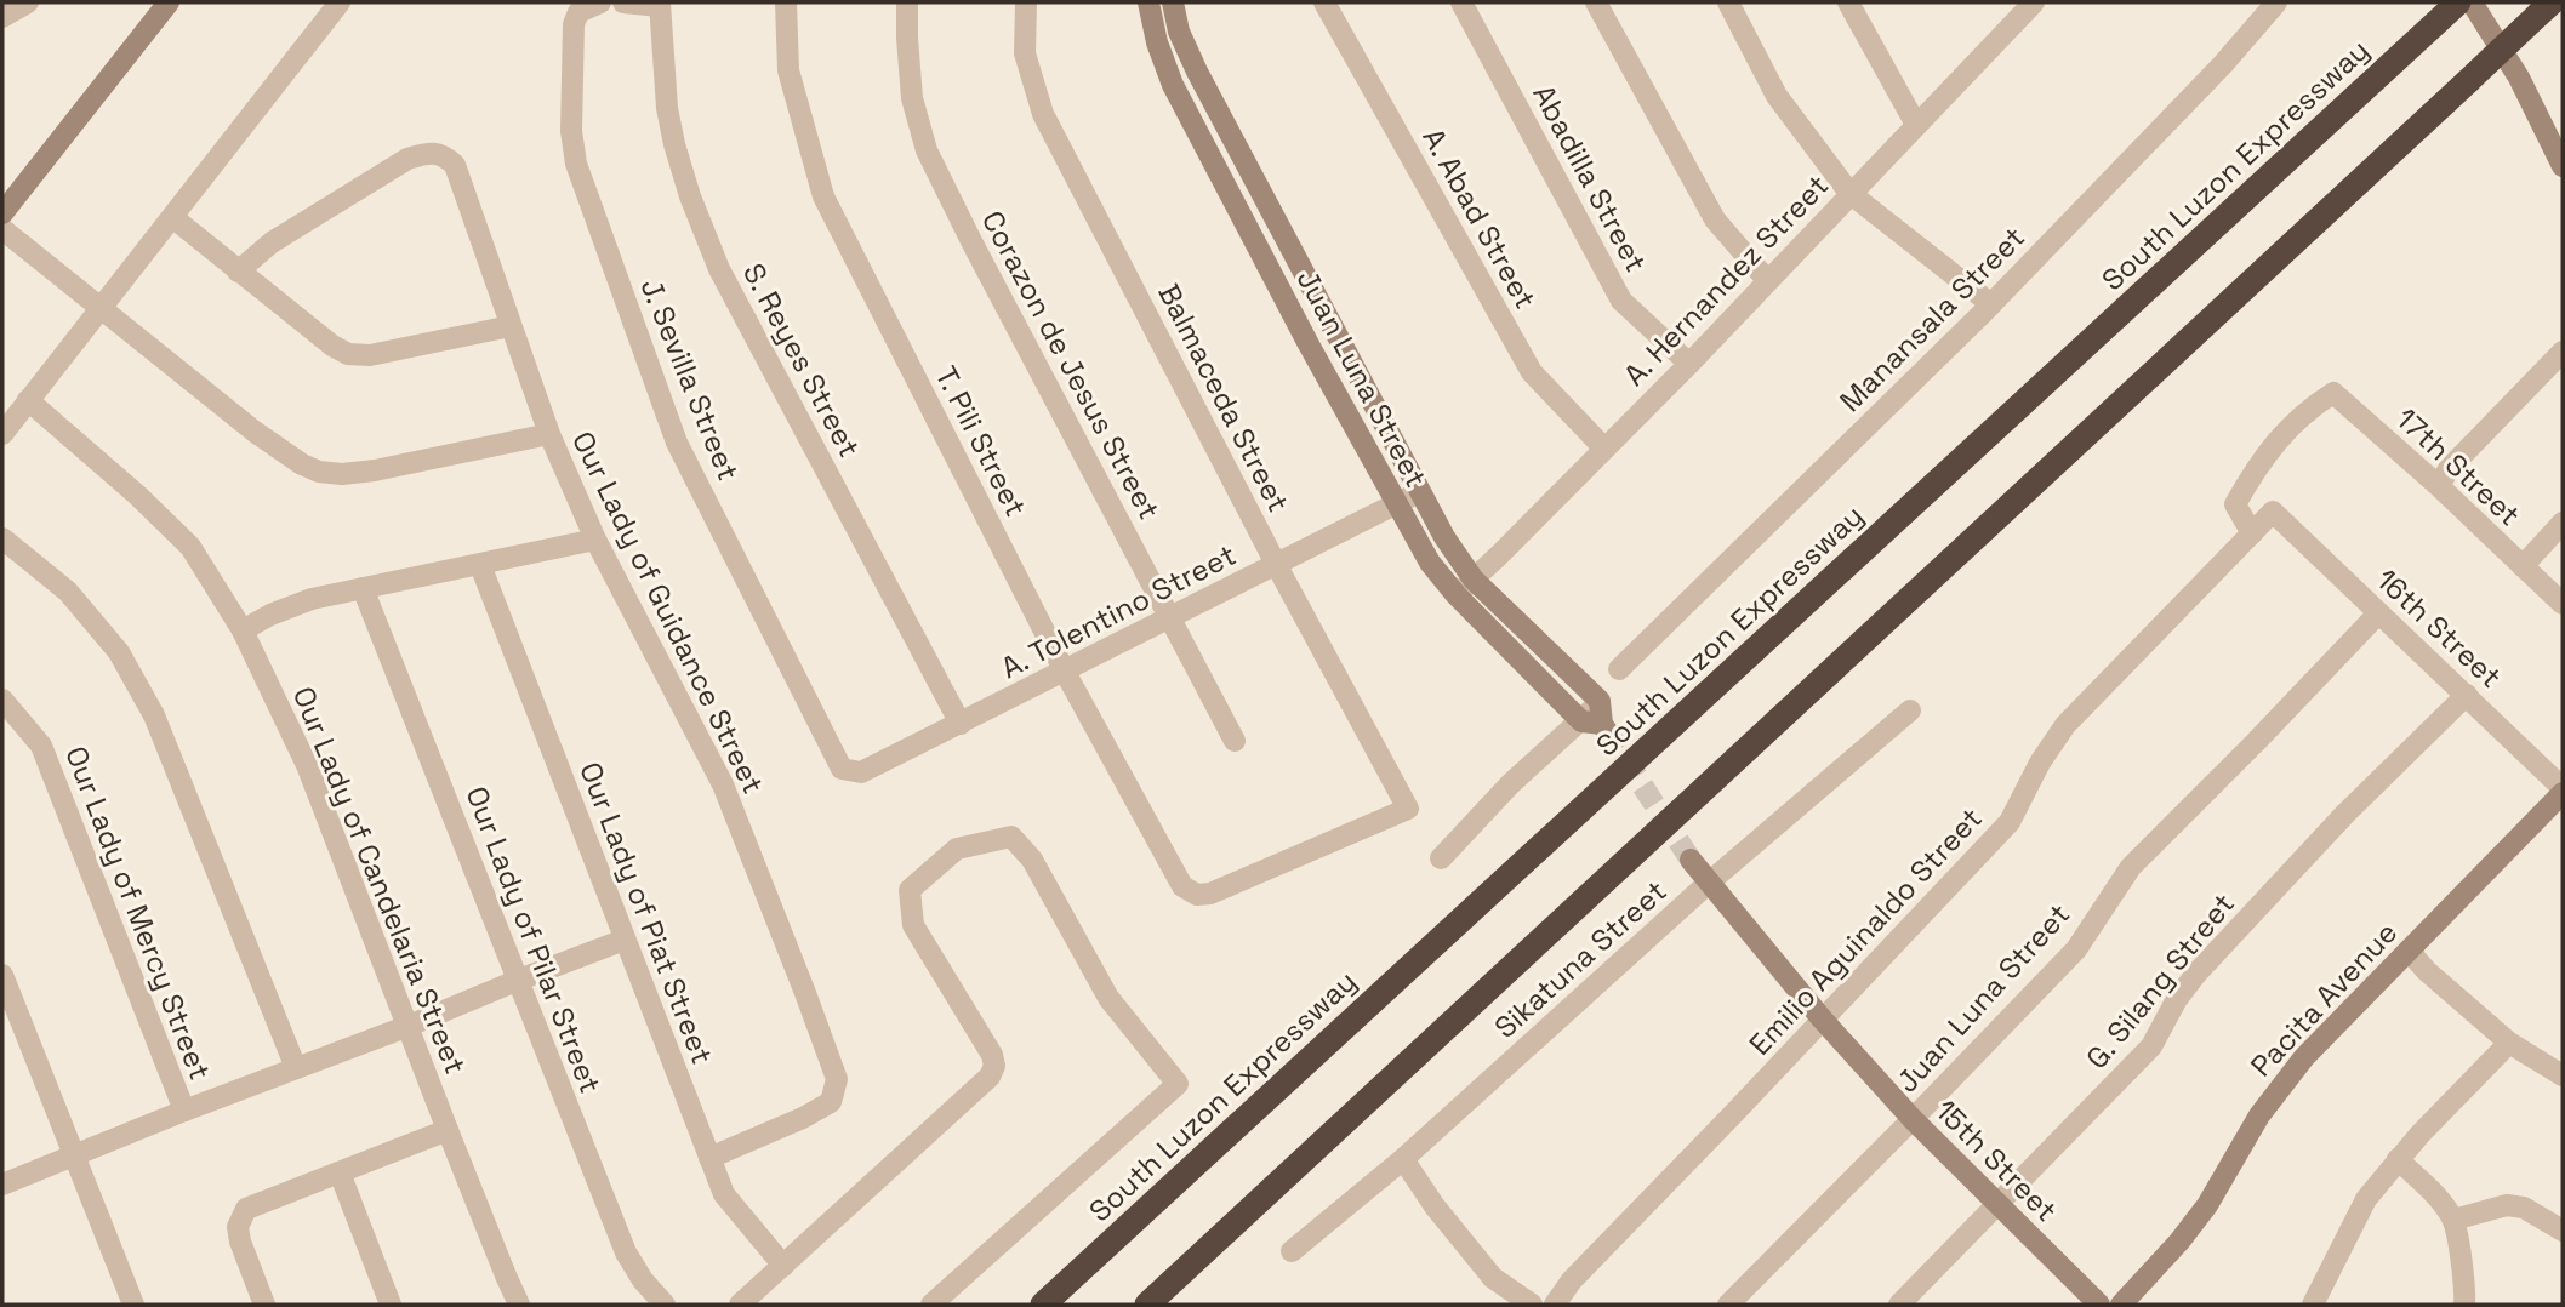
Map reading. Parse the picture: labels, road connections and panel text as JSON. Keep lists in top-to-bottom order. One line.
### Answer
{"streets":{"highway":["South Luzon Expressway"],"street":["Abadilla Street","A. Abad Street","A. Hernandez Street","Manansala Street","S. Reyes Street","Corazon de Jesus Street","Juan Luna Street","J. Sevilla Street","Balmaceda Street","T. Pili Street","17th Street","A. Tolentino Street","Our Lady of Guidance Street","16th Street","Our Lady of Candelaria Street","Our Lady of Mercy Street","Our Lady of Piat Street","Emilio Aguinaldo Street","Our Lady of Pilar Street","Sikatuna Street","G. Silang Street","Pacita Avenue","15th Street"]},"crossings":[["Abadilla Street","A. Hernandez Street"],["A. Abad Street","A. Hernandez Street"],["A. Hernandez Street","Juan Luna Street"],["S. Reyes Street","A. Tolentino Street"],["Corazon de Jesus Street","A. Tolentino Street"],["Juan Luna Street","A. Tolentino Street"],["Juan Luna Street","16th Street"],["Juan Luna Street","15th Street"],["J. Sevilla Street","A. Tolentino Street"],["Balmaceda Street","T. Pili Street"],["Balmaceda Street","A. Tolentino Street"],["T. Pili Street","A. Tolentino Street"],["17th Street","Emilio Aguinaldo Street"],["Our Lady of Guidance Street","Our Lady of Piat Street"],["16th Street","Emilio Aguinaldo Street"],["16th Street","G. Silang Street"],["16th Street","Pacita Avenue"],["Emilio Aguinaldo Street","15th Street"],["Sikatuna Street","15th Street"],["G. Silang Street","15th Street"]]}
